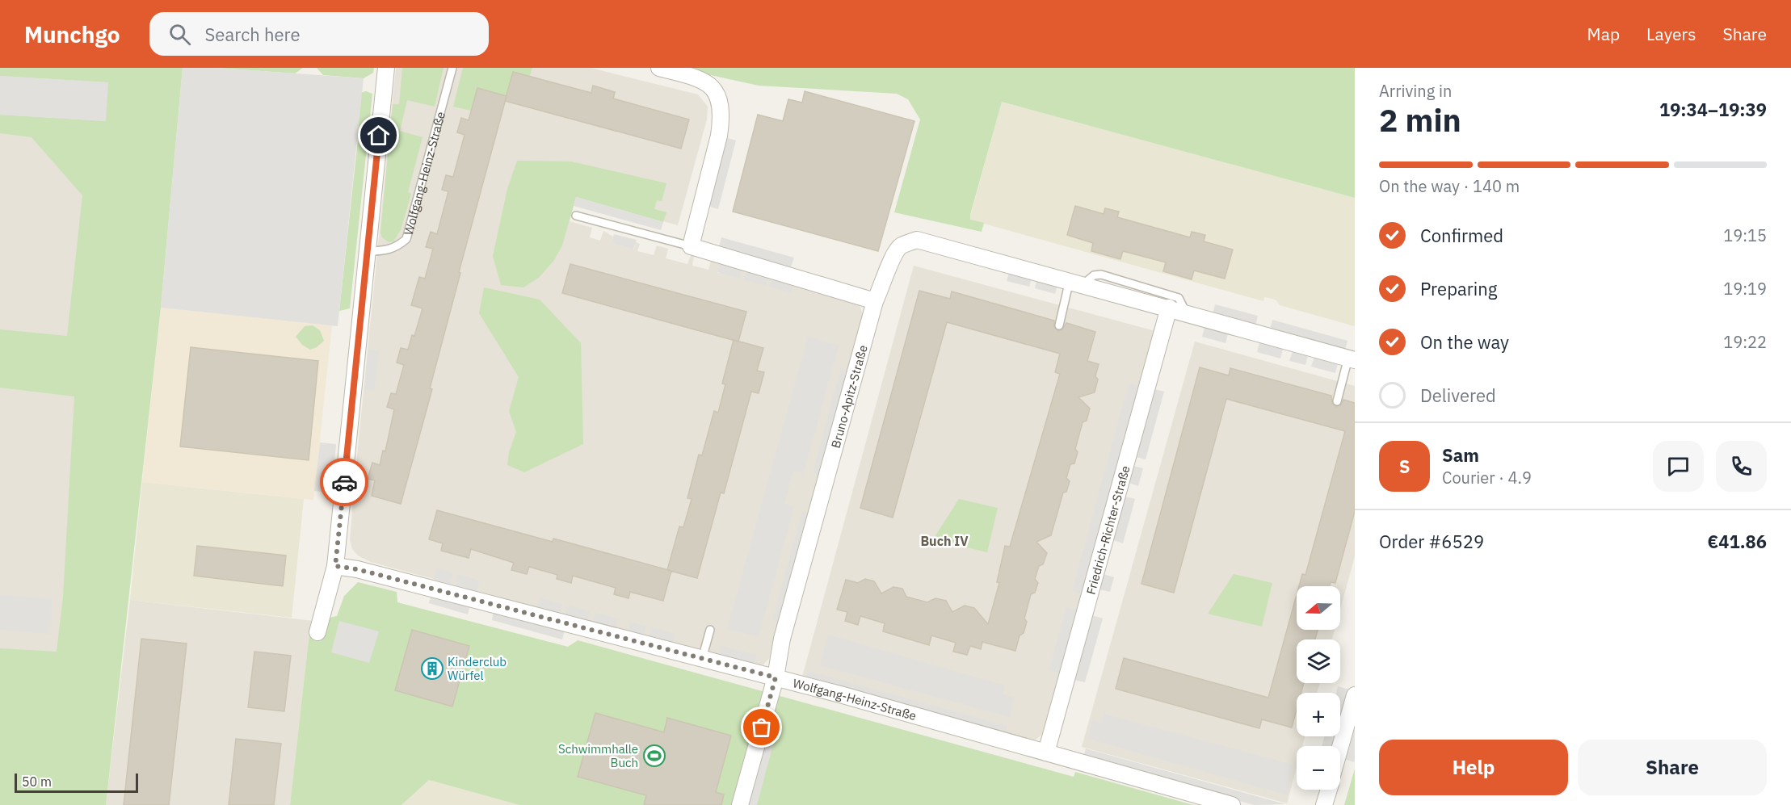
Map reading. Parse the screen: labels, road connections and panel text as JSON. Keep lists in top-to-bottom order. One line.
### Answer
{"streets":{"street":["Wolfgang-Heinz-Straße","Bruno-Apitz-Straße","Friedrich-Richter-Straße"]},"crossings":[["Wolfgang-Heinz-Straße","Bruno-Apitz-Straße"],["Wolfgang-Heinz-Straße","Friedrich-Richter-Straße"]],"districts":["Buch IV"],"places":{"building":["Kinderclub Würfel"],"sports":["Schwimmhalle Buch"]},"scale_bar":"50 m","north":"left","page":{"header":"Munchgo","search":"Search here","nav":["Map","Layers","Share"],"heading":["2 min","Arriving in","19:34–19:39"],"panel":["Sam","Courier · 4.9","Order #6529","€41.86"],"bar":"On the way · 140 m","list":[["Confirmed","19:15"],["Preparing","19:19"],["On the way","19:22"],"Delivered"],"round":"S","map_buttons":["+","−"],"buttons":["Help","Share"],"scale":"50 m"}}
